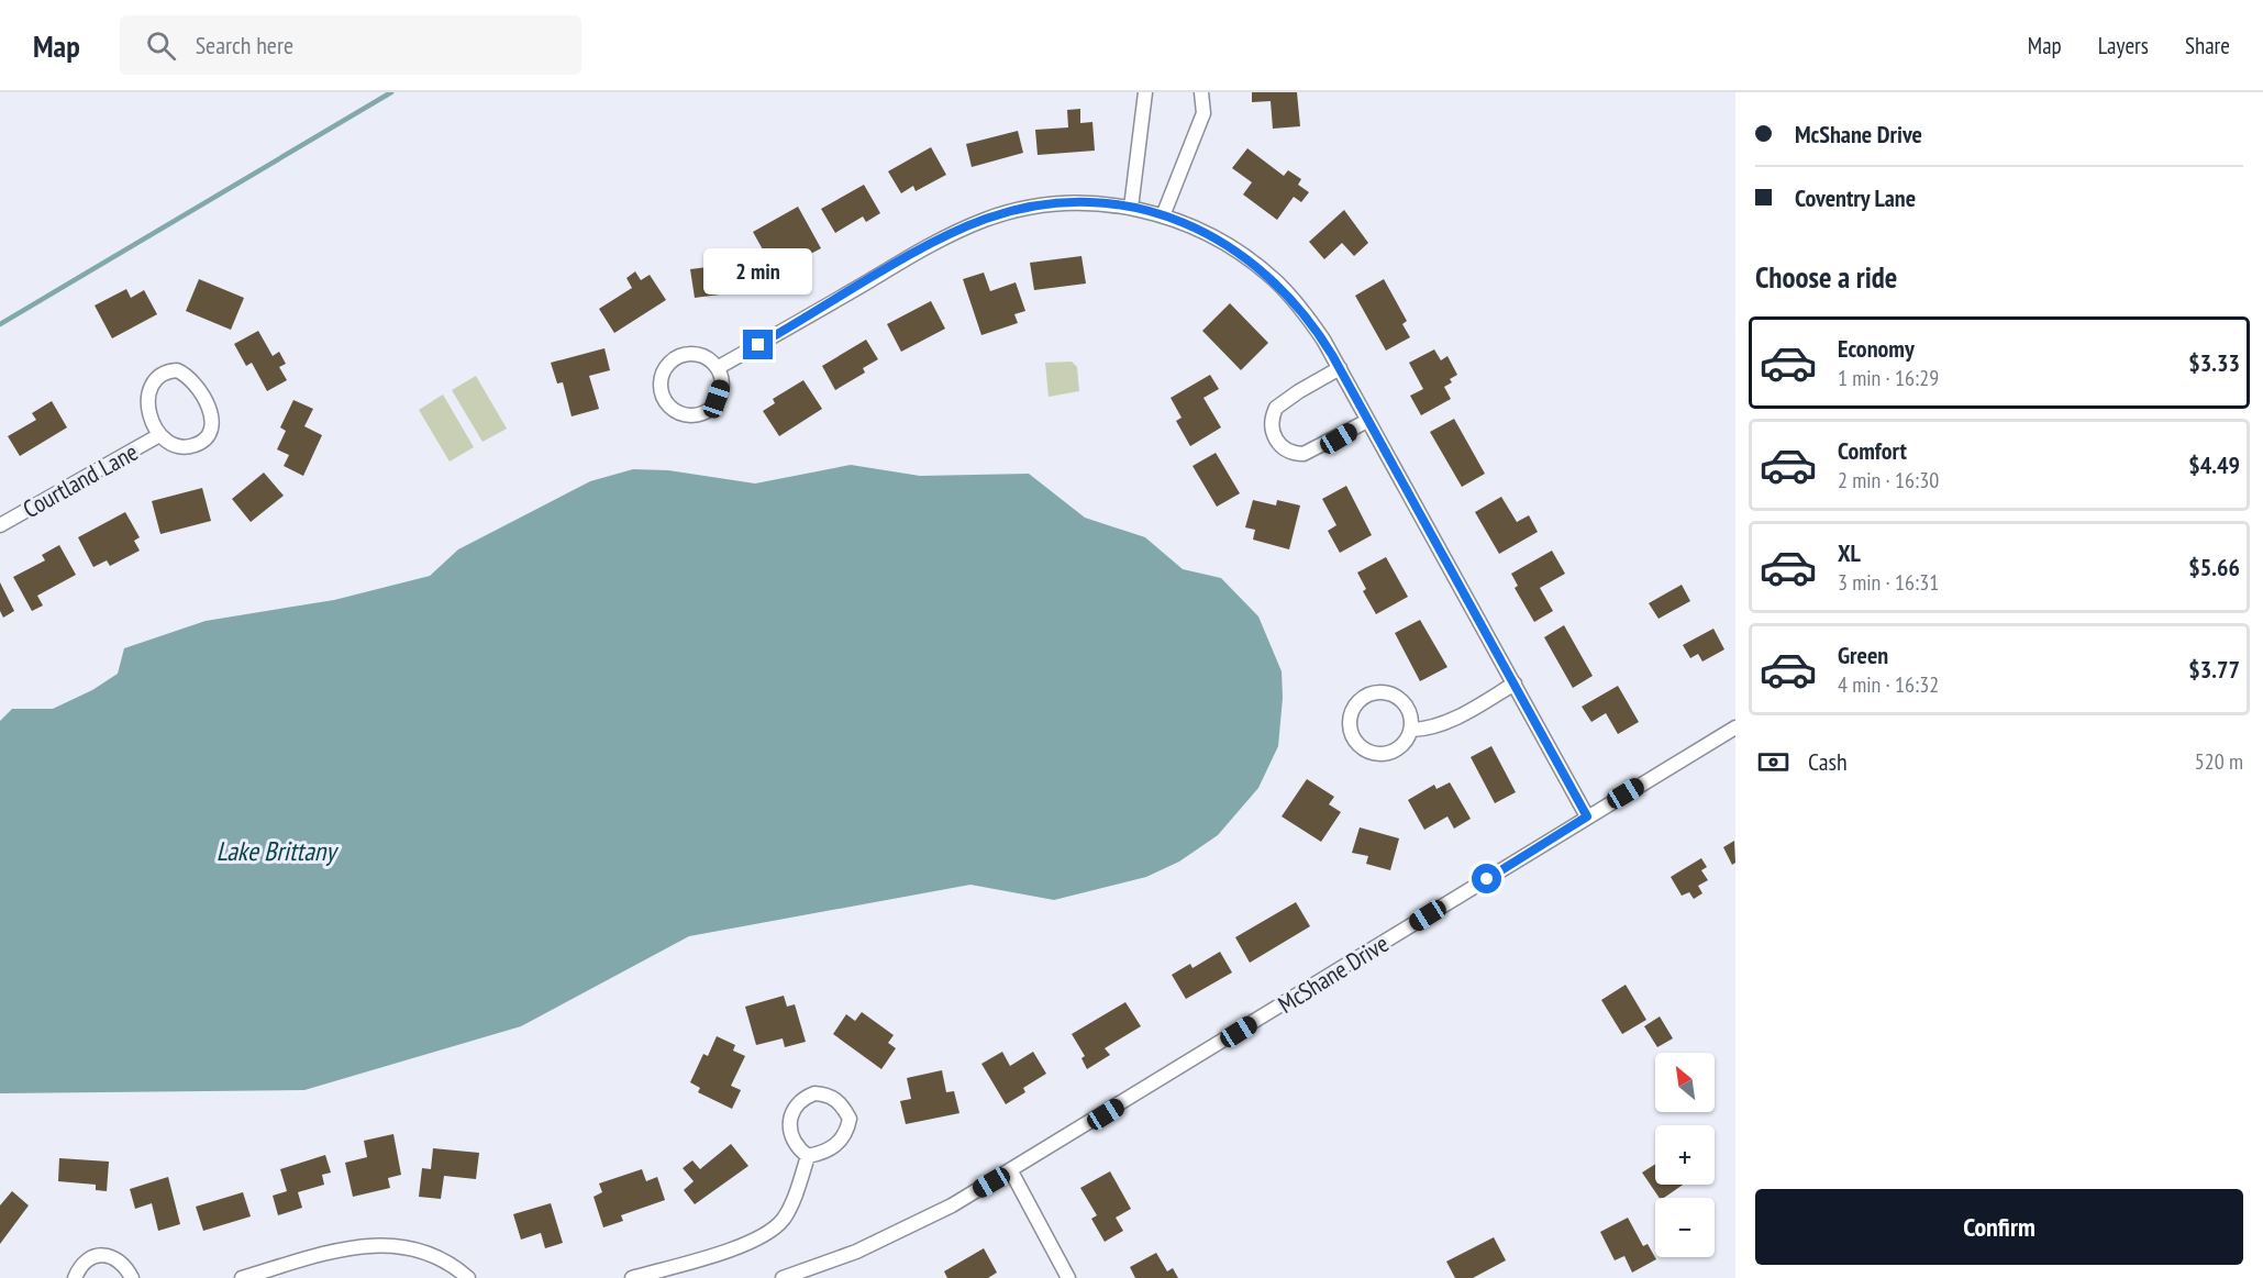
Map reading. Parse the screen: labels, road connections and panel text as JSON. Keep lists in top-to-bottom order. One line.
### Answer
{"streets":{"street":["Courtland Lane","McShane Drive"]},"water":["Lake Brittany"],"north":"top left","page":{"header":"Map","search":"Search here","nav":["Map","Layers","Share"],"banner":["McShane Drive","Coventry Lane"],"heading":"Choose a ride","bubble":"2 min","list":[{"name":"Economy","note":"1 min · 16:29","value":"$3.33"},{"name":"Comfort","note":"2 min · 16:30","value":"$4.49"},{"name":"XL","note":"3 min · 16:31","value":"$5.66"},{"name":"Green","note":"4 min · 16:32","value":"$3.77"}],"pay":["Cash","520 m"],"map_buttons":["+","−"],"buttons":"Confirm"}}
